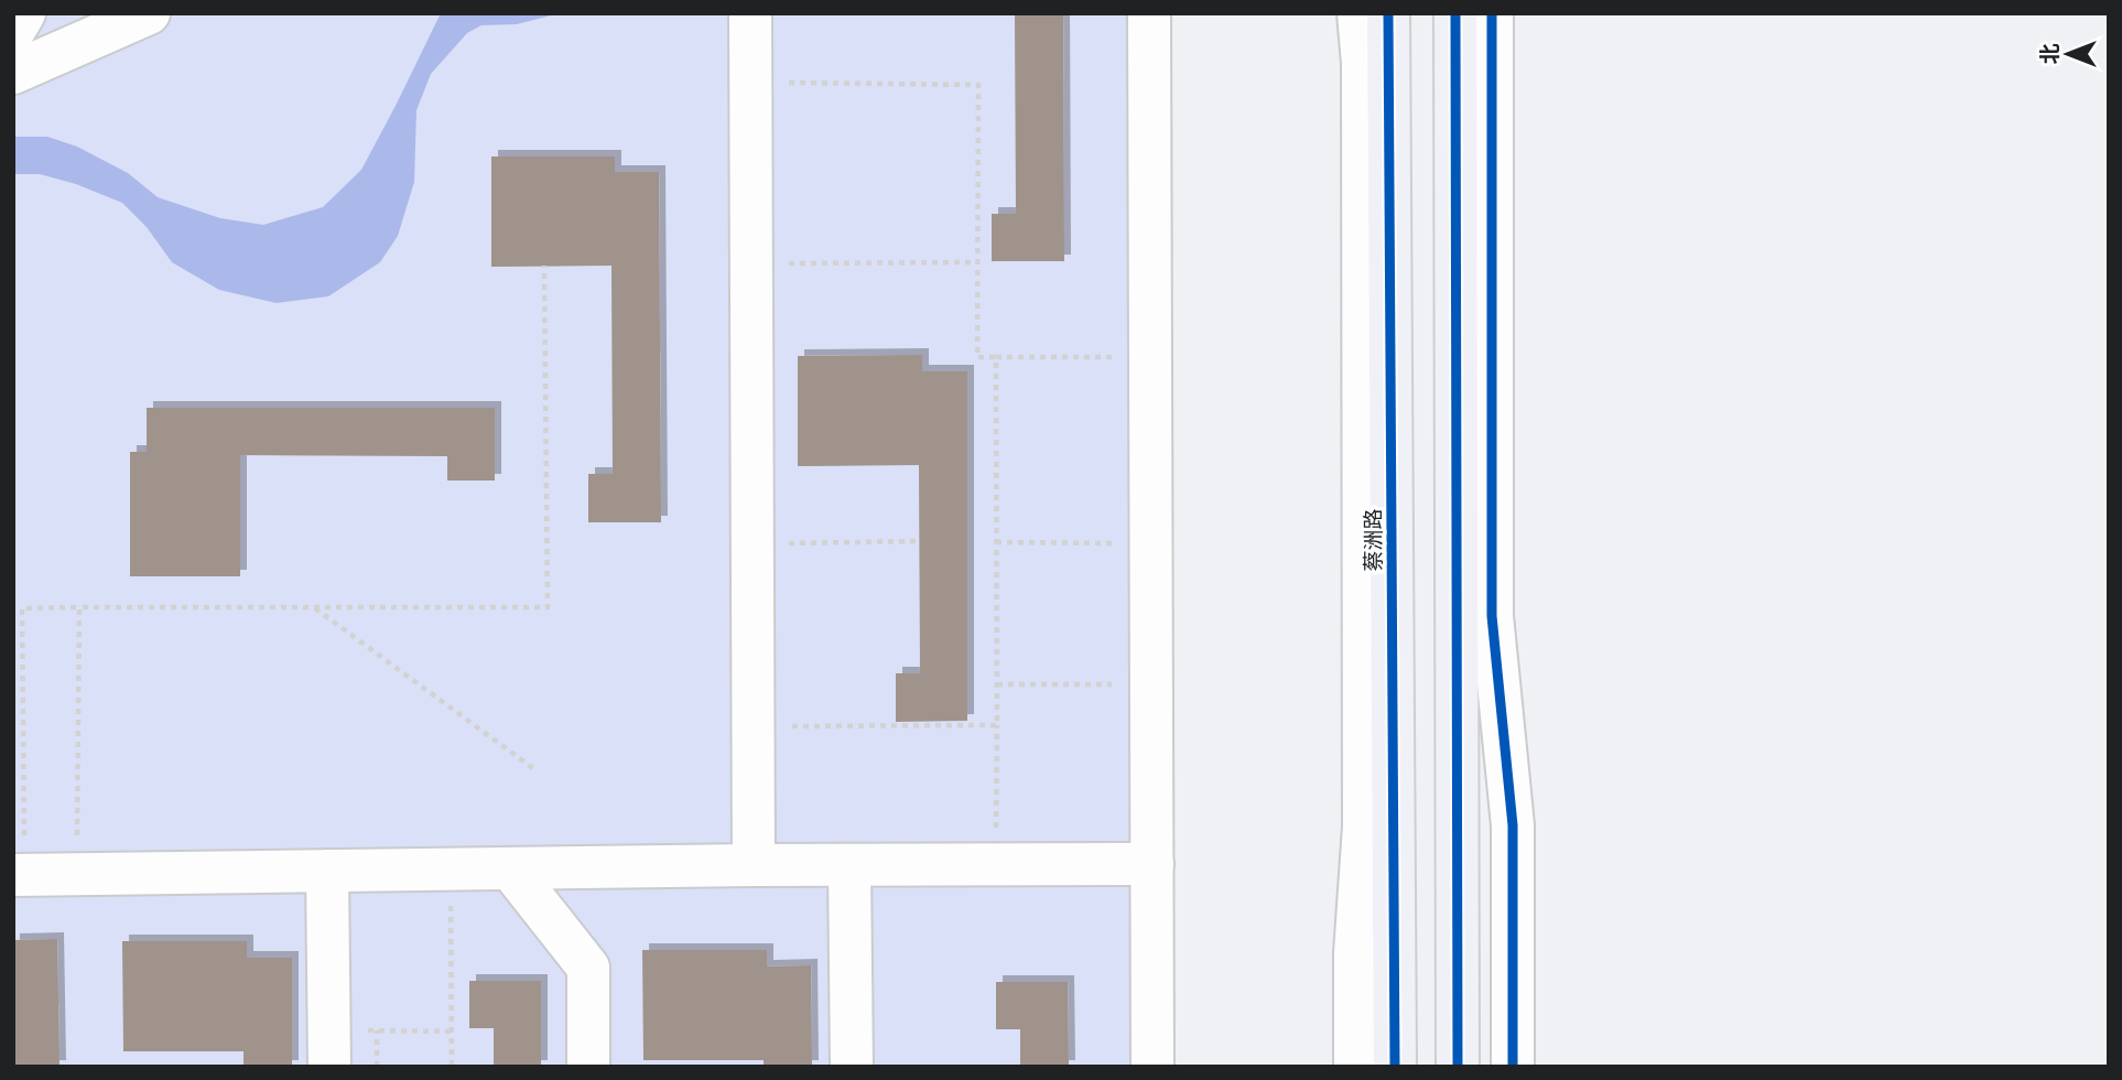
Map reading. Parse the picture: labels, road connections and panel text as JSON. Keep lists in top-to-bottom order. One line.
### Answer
{"streets":{"main road":["蔡洲路"]},"north":"left"}
